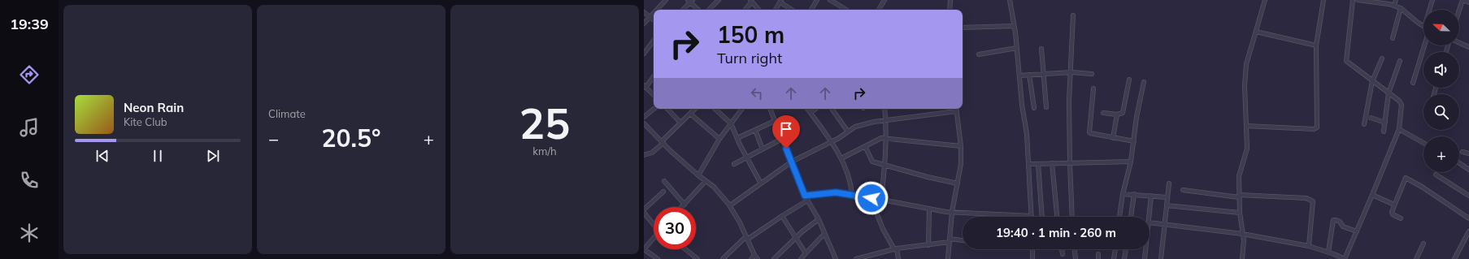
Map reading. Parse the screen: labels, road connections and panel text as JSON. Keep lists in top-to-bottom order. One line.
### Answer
{"north":"left","page":{"tabs":"19:39","tile":["Climate",["25","km/h"]],"map_buttons":"+","turn":["150 m","Turn right"],"song":["Neon Rain","Kite Club"],"heat":["−","20.5°","+"],"limit":"30","trip":"19:40 · 1 min · 260 m"}}
